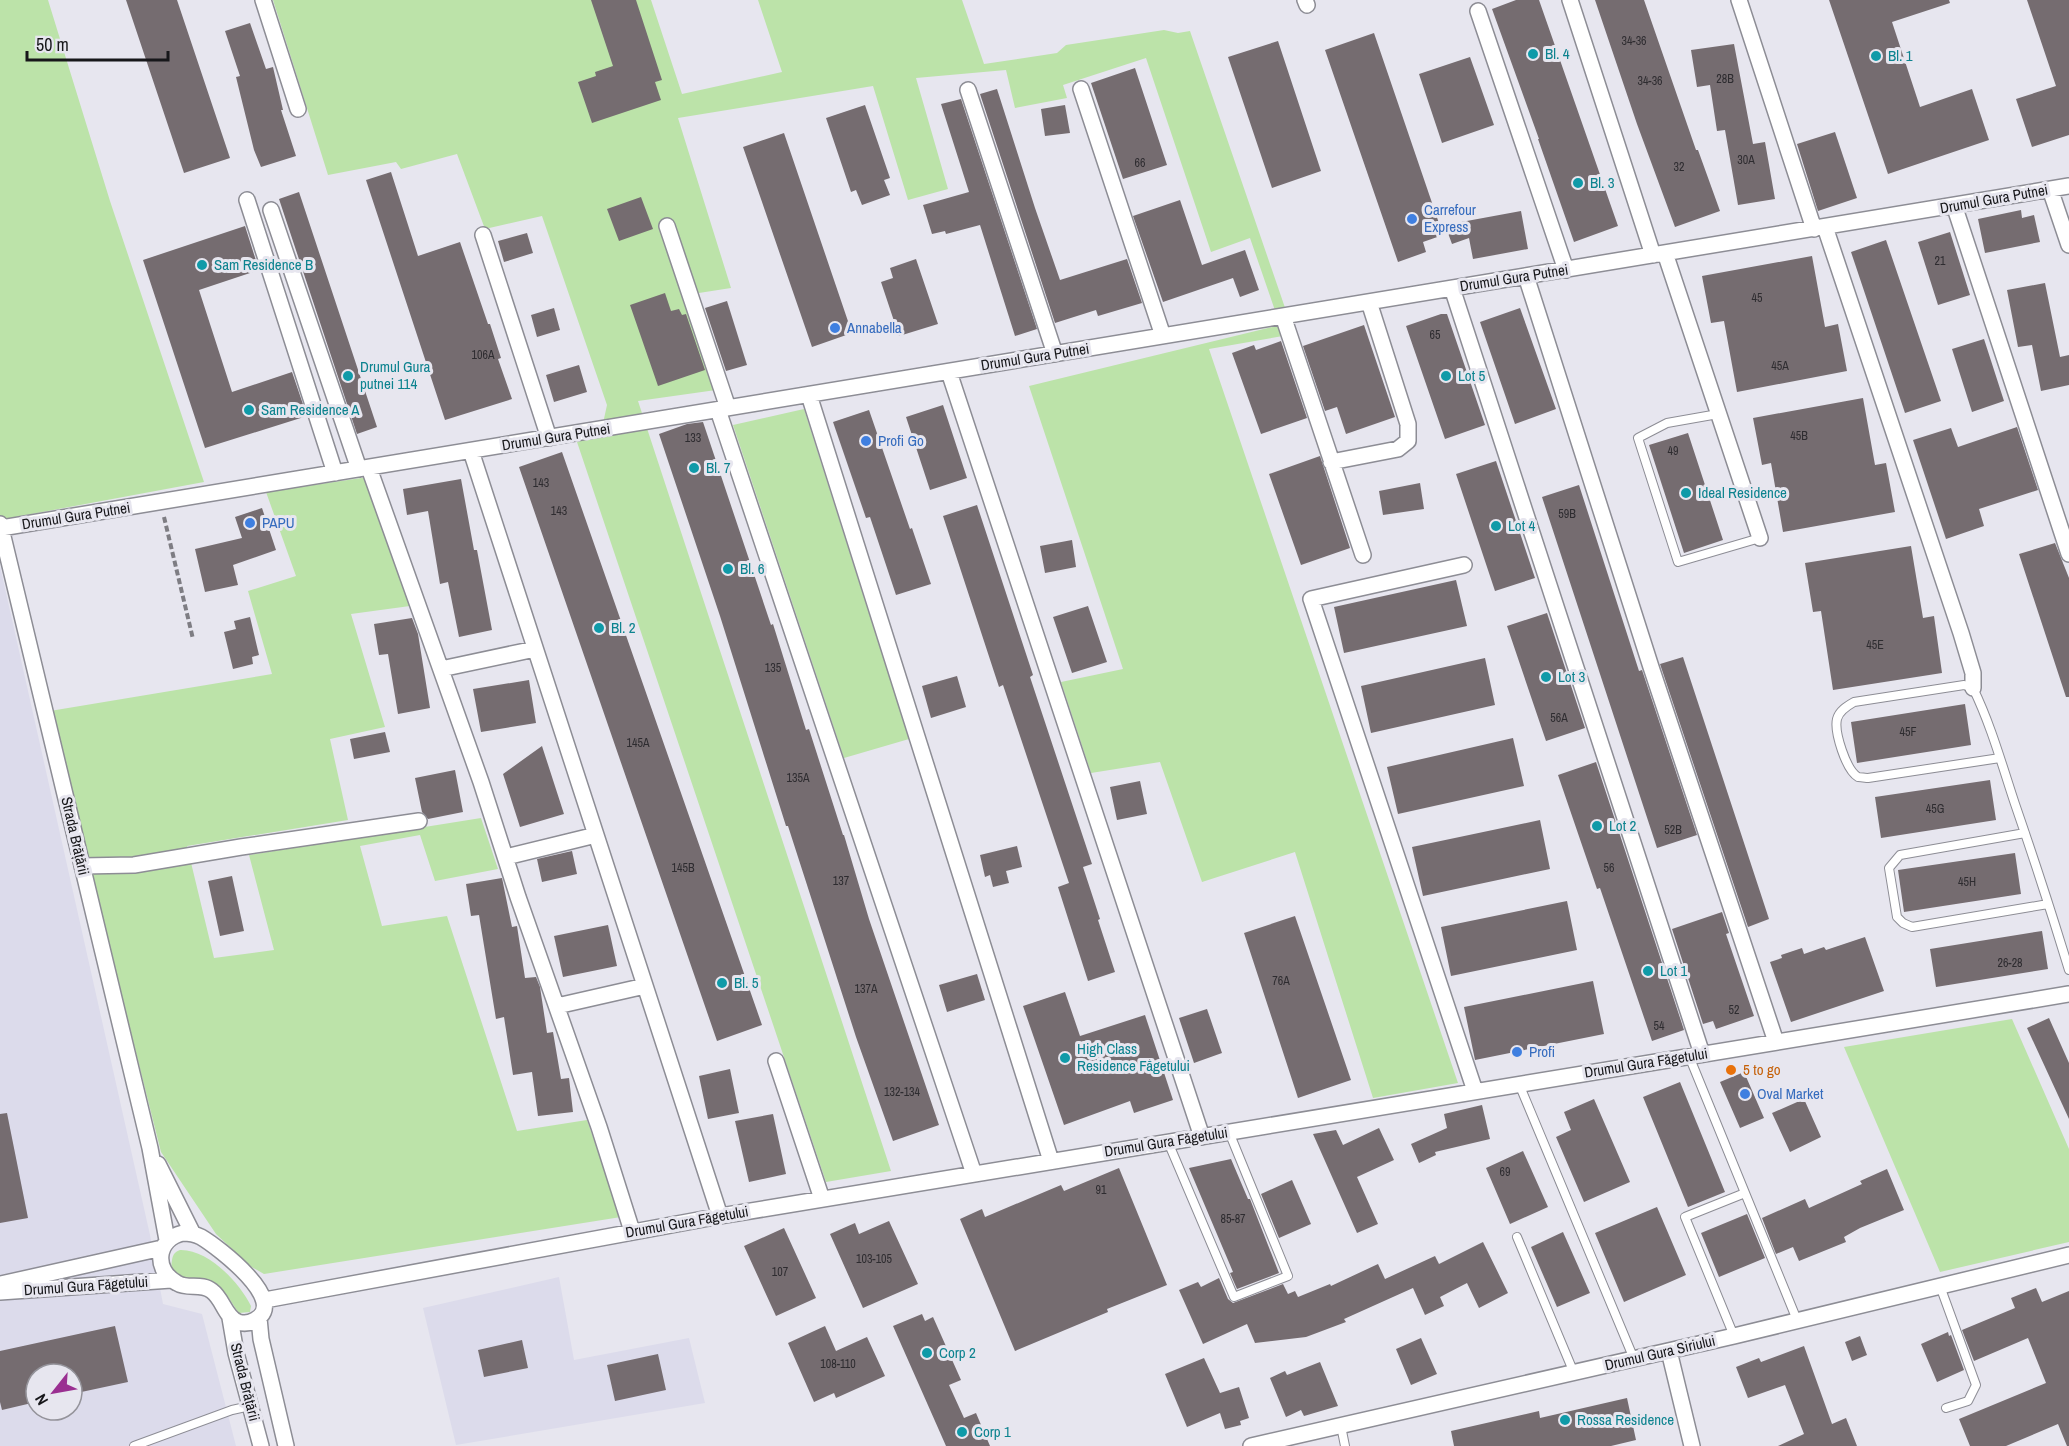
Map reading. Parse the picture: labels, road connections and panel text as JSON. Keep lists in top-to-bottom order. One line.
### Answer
{"streets":{"street":["Drumul Gura Putnei","Strada Brățării","Drumul Gura Făgetului","Drumul Gura Siriului"]},"crossings":[["Drumul Gura Putnei","Strada Brățării"],["Strada Brățării","Drumul Gura Făgetului"]],"places":["Bl. 4","Bl. 1","Bl. 3","Carrefour Express","Sam Residence B","Annabella","Drumul Gura putnei 114","Lot 5","Sam Residence A","Profi Go","Bl. 7","Ideal Residence","PAPU","Lot 4","Bl. 6","Bl. 2","Lot 3","Lot 2","Lot 1","Bl. 5","Profi","High Class Residence Făgetului","5 to go","Oval Market","Corp 2","Rossa Residence","Corp 1"],"house_numbers":["34-36","28B","34-36","30A","66","32","21","45","65","106A","45A","45B","133","49","143","143","59B","45E","135","56A","45F","145A","135A","45G","52B","145B","56","137","45H","26-28","76A","137A","52","54","132-134","69","91","85-87","103-105","107","108-110"],"scale_bar":"50 m","north":"bottom left"}
